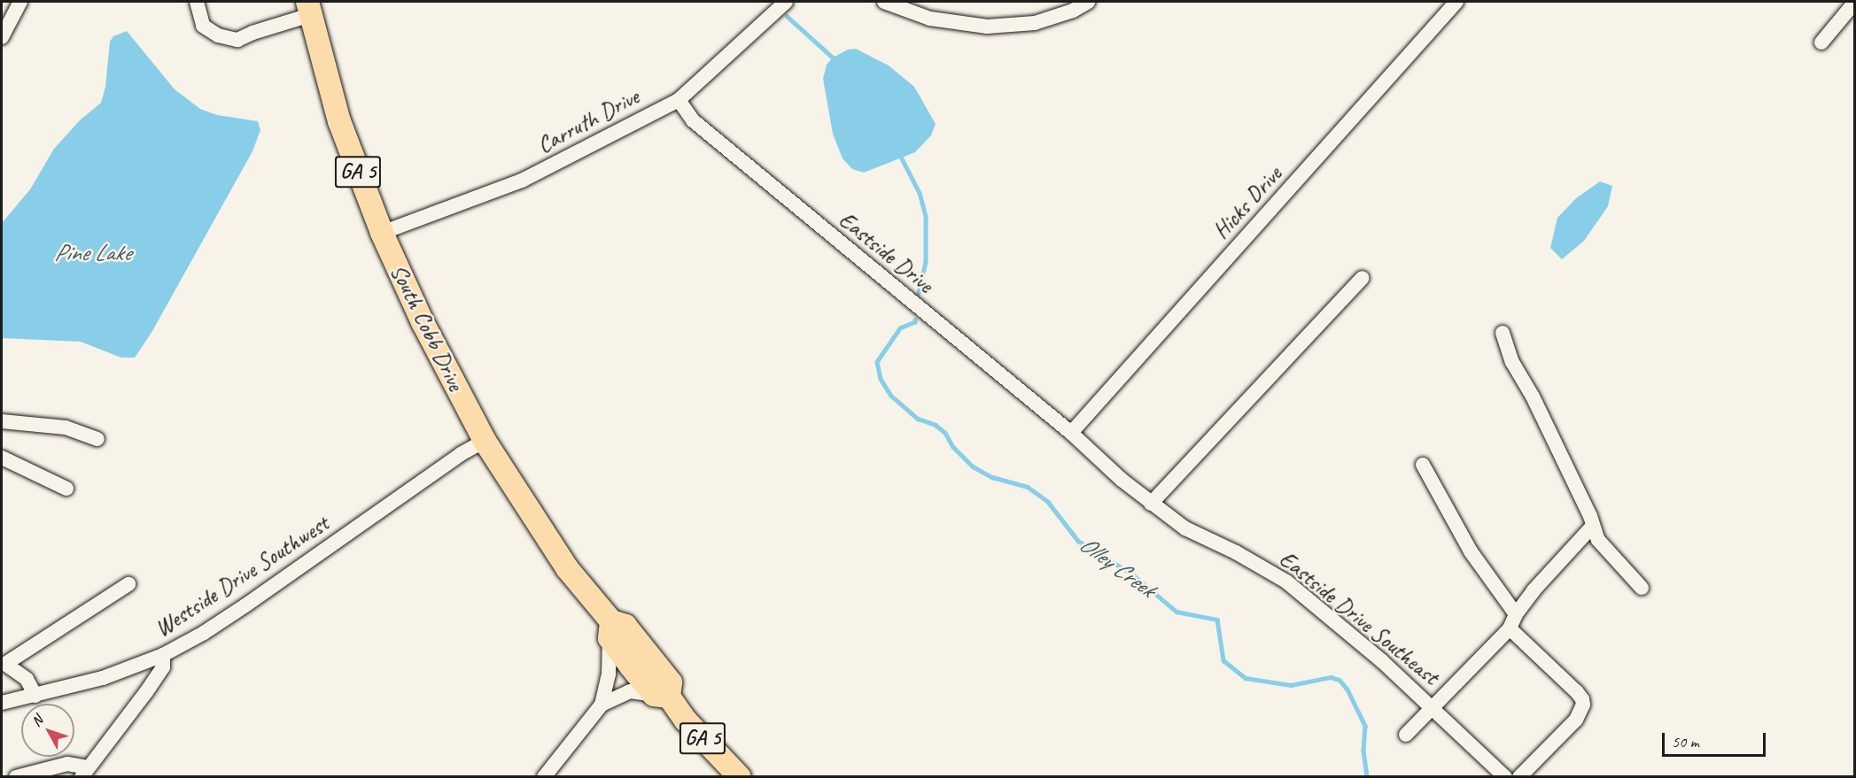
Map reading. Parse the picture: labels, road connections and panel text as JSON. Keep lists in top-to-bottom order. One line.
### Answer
{"streets":{"main road":["GA 5","South Cobb Drive"],"street":["Carruth Drive","Hicks Drive","Eastside Drive","Westside Drive Southwest","Eastside Drive Southeast"]},"crossings":[["Carruth Drive","Eastside Drive"],["Carruth Drive","South Cobb Drive"],["Hicks Drive","Eastside Drive"],["Hicks Drive","Eastside Drive Southeast"],["Eastside Drive","Eastside Drive Southeast"],["South Cobb Drive","Westside Drive Southwest"]],"water":["Pine Lake","Olley Creek"],"scale_bar":"50 m","north":"top left"}
